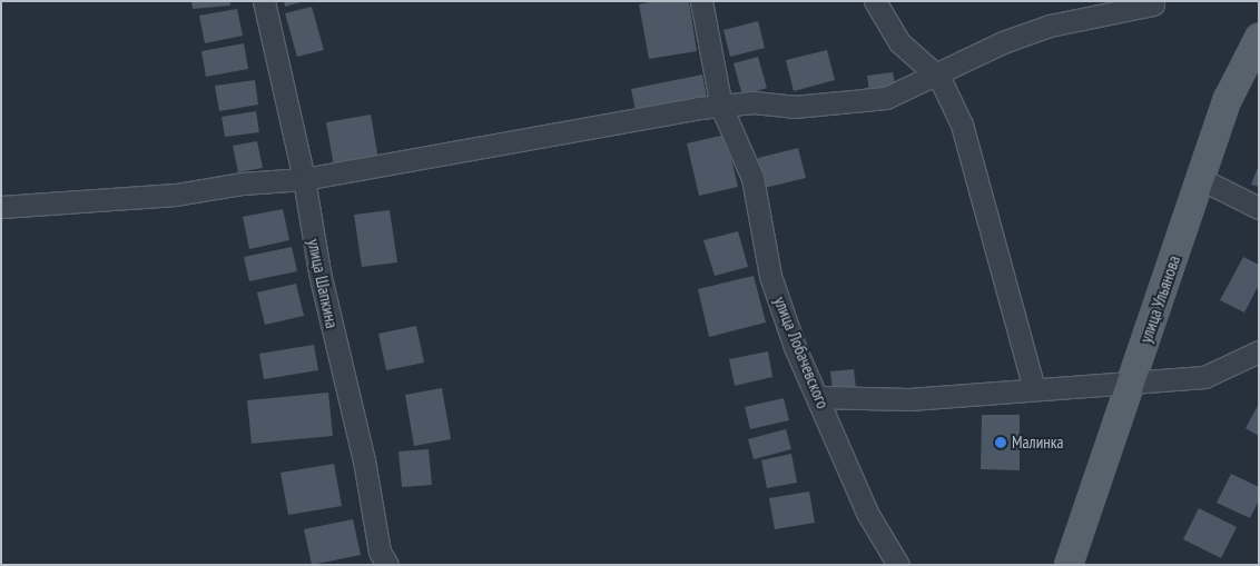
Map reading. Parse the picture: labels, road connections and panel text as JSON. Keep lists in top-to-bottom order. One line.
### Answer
{"streets":{"main road":["улица Ульянова"],"street":["улица Шапкина","улица Лобачевского"]},"places":["Малинка"]}
